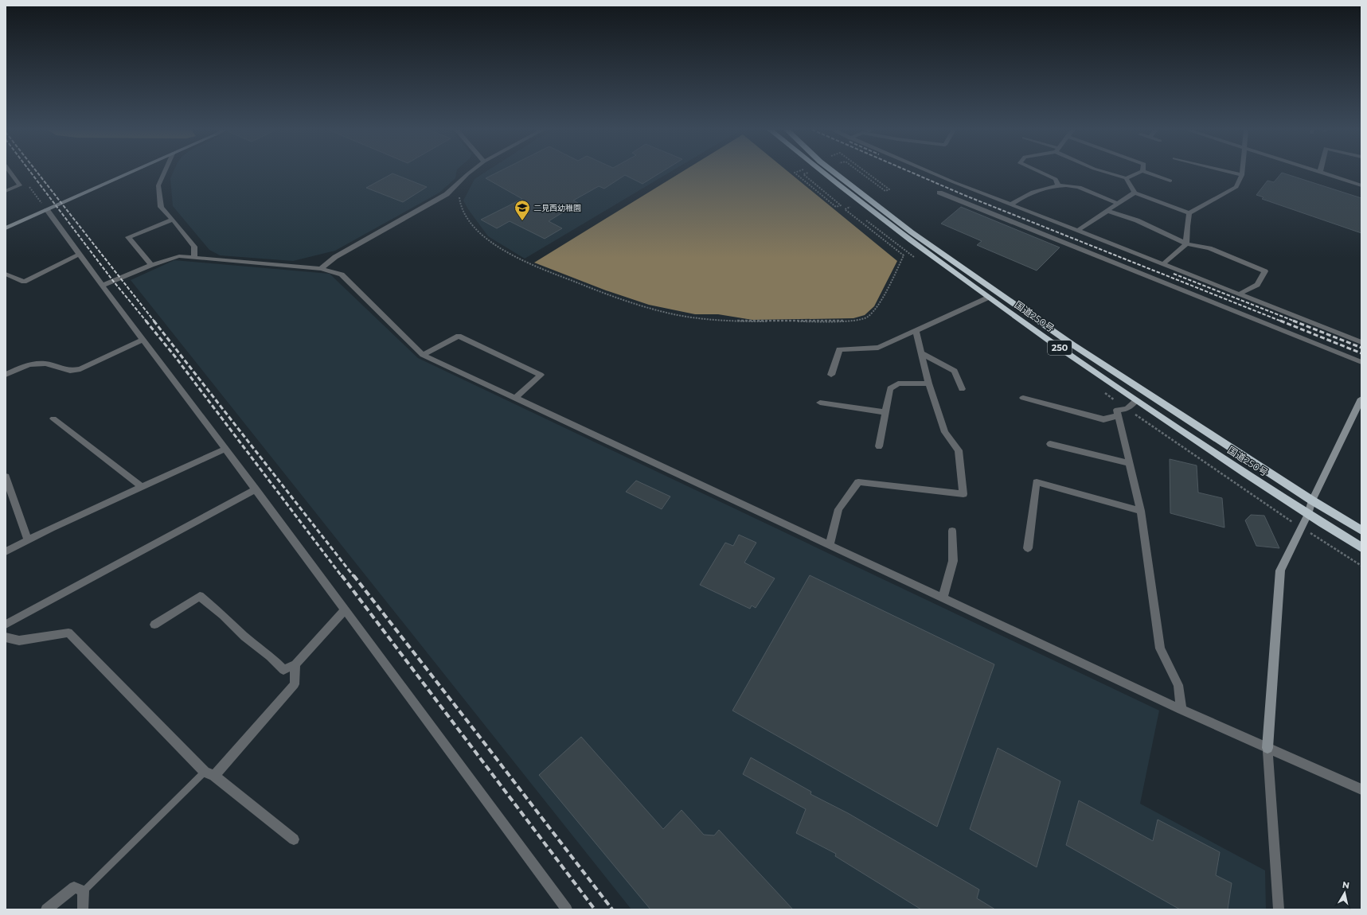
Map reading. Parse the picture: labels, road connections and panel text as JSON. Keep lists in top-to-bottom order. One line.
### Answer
{"streets":{"highway":["国道250号","250"]},"places":{"school or university":["二見西幼稚園"]},"north":"top"}
